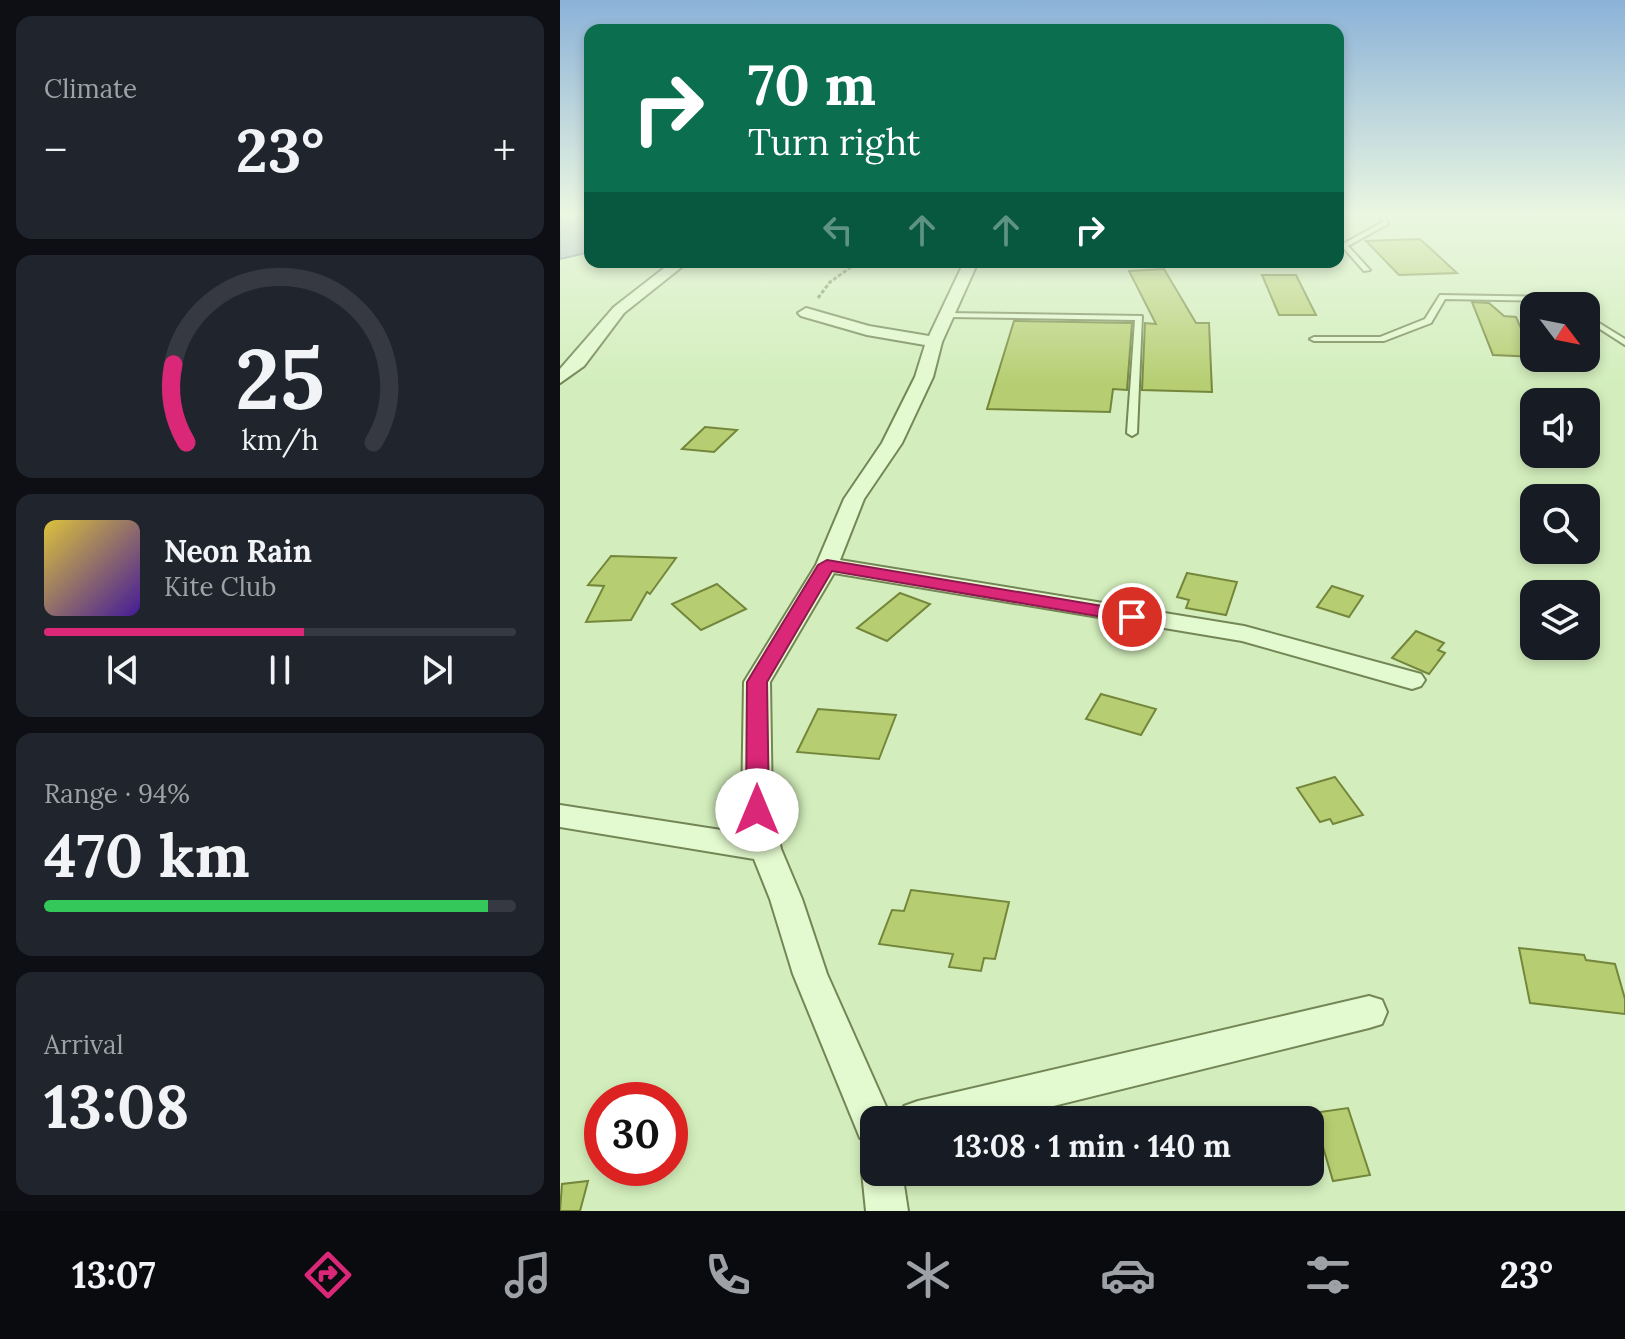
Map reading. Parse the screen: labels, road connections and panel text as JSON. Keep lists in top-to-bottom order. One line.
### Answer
{"north":"bottom right","page":{"tile":["Climate",["Range · 94%","470 km"],["Arrival","13:08"]],"turn":["70 m","Turn right"],"heat":["−","23°","+"],"song":["Neon Rain","Kite Club"],"limit":"30","trip":"13:08 · 1 min · 140 m","tabs":["13:07","23°"],"gauge":["25","km/h"]}}
